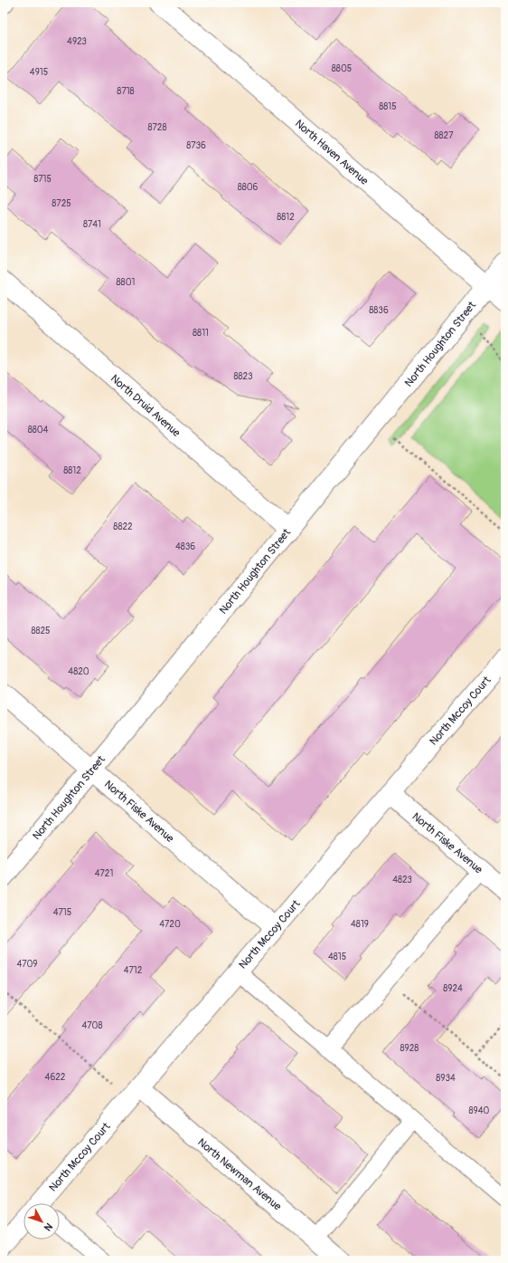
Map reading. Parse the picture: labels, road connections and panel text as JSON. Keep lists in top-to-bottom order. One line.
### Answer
{"streets":{"street":["North Haven Avenue","North Houghton Street","North Druid Avenue","North Mccoy Court","North Fiske Avenue","North Newman Avenue"]},"crossings":[["North Haven Avenue","North Houghton Street"],["North Houghton Street","North Druid Avenue"],["North Houghton Street","North Fiske Avenue"],["North Mccoy Court","North Fiske Avenue"],["North Mccoy Court","North Newman Avenue"]],"house_numbers":["4923","8805","4915","8718","8815","8728","8827","8736","8715","8806","8725","8812","8741","8801","8836","8811","8823","8804","8812","8822","4836","8825","4820","4721","4823","4715","4720","4819","4815","4709","4712","8924","4708","8928","4622","8934","8940"],"north":"bottom right"}
